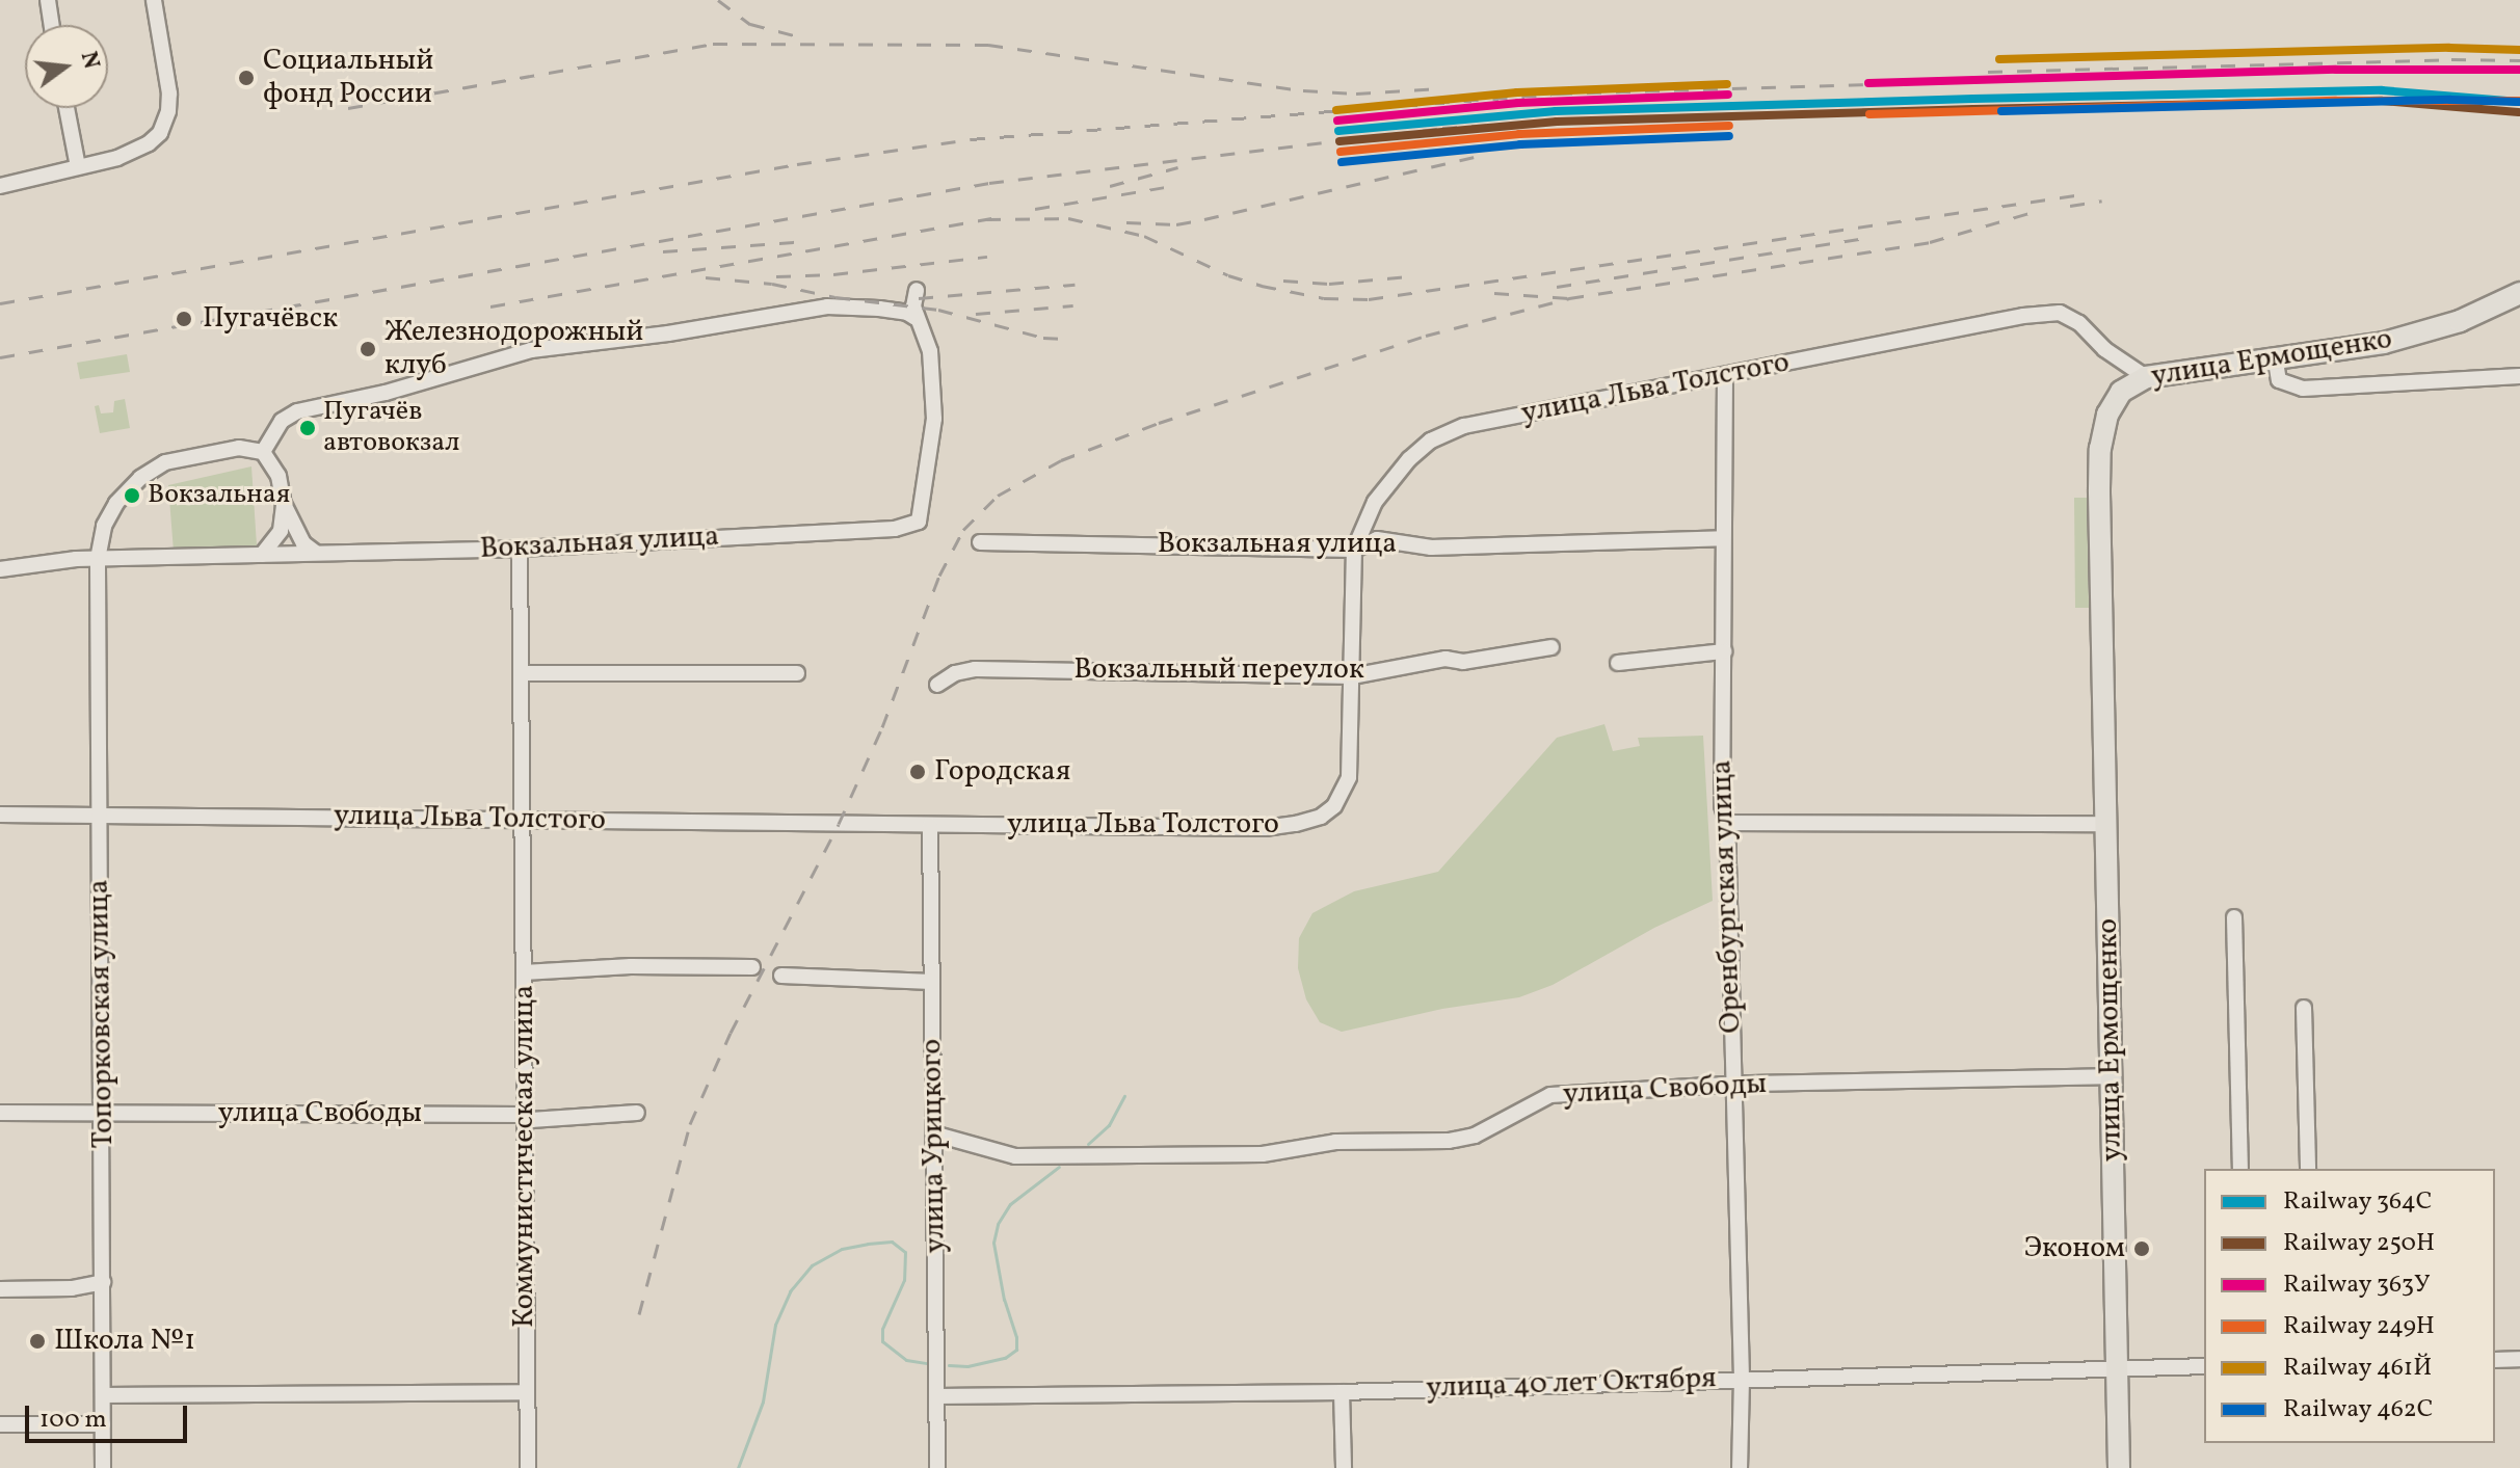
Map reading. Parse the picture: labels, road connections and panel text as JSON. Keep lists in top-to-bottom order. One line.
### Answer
{"streets":{"highway":["улица Ермощенко"],"street":["улица Льва Толстого","Вокзальная улица","Вокзальный переулок","Оренбургская улица","Топорковская улица","улица Свободы","улица Урицкого","Коммунистическая улица","улица 40 лет Октября"]},"crossings":[["улица Ермощенко","улица Льва Толстого"],["улица Ермощенко","улица Свободы"],["улица Ермощенко","улица 40 лет Октября"],["улица Льва Толстого","Вокзальная улица"],["улица Льва Толстого","Вокзальный переулок"],["улица Льва Толстого","Оренбургская улица"],["улица Льва Толстого","Топорковская улица"],["улица Льва Толстого","улица Урицкого"],["улица Льва Толстого","Коммунистическая улица"],["Вокзальная улица","Оренбургская улица"],["Вокзальная улица","Топорковская улица"],["Оренбургская улица","улица Свободы"],["Оренбургская улица","улица 40 лет Октября"],["Топорковская улица","улица Свободы"],["улица Свободы","улица Урицкого"],["улица Свободы","Коммунистическая улица"],["улица Урицкого","улица 40 лет Октября"]],"places":["Социальный фонд России","Пугачёвск","Железнодорожный клуб","Пугачёв автовокзал","Вокзальная","Городская","Эконом","Школа №1"],"lines":["rail line 461Й","rail line 363У","rail line 364С","rail line 462С","rail line 250Н","rail line 249Н"],"legend":["Railway 364С","Railway 250Н","Railway 363У","Railway 249Н","Railway 461Й","Railway 462С"],"scale_bar":"100 m","north":"right"}
